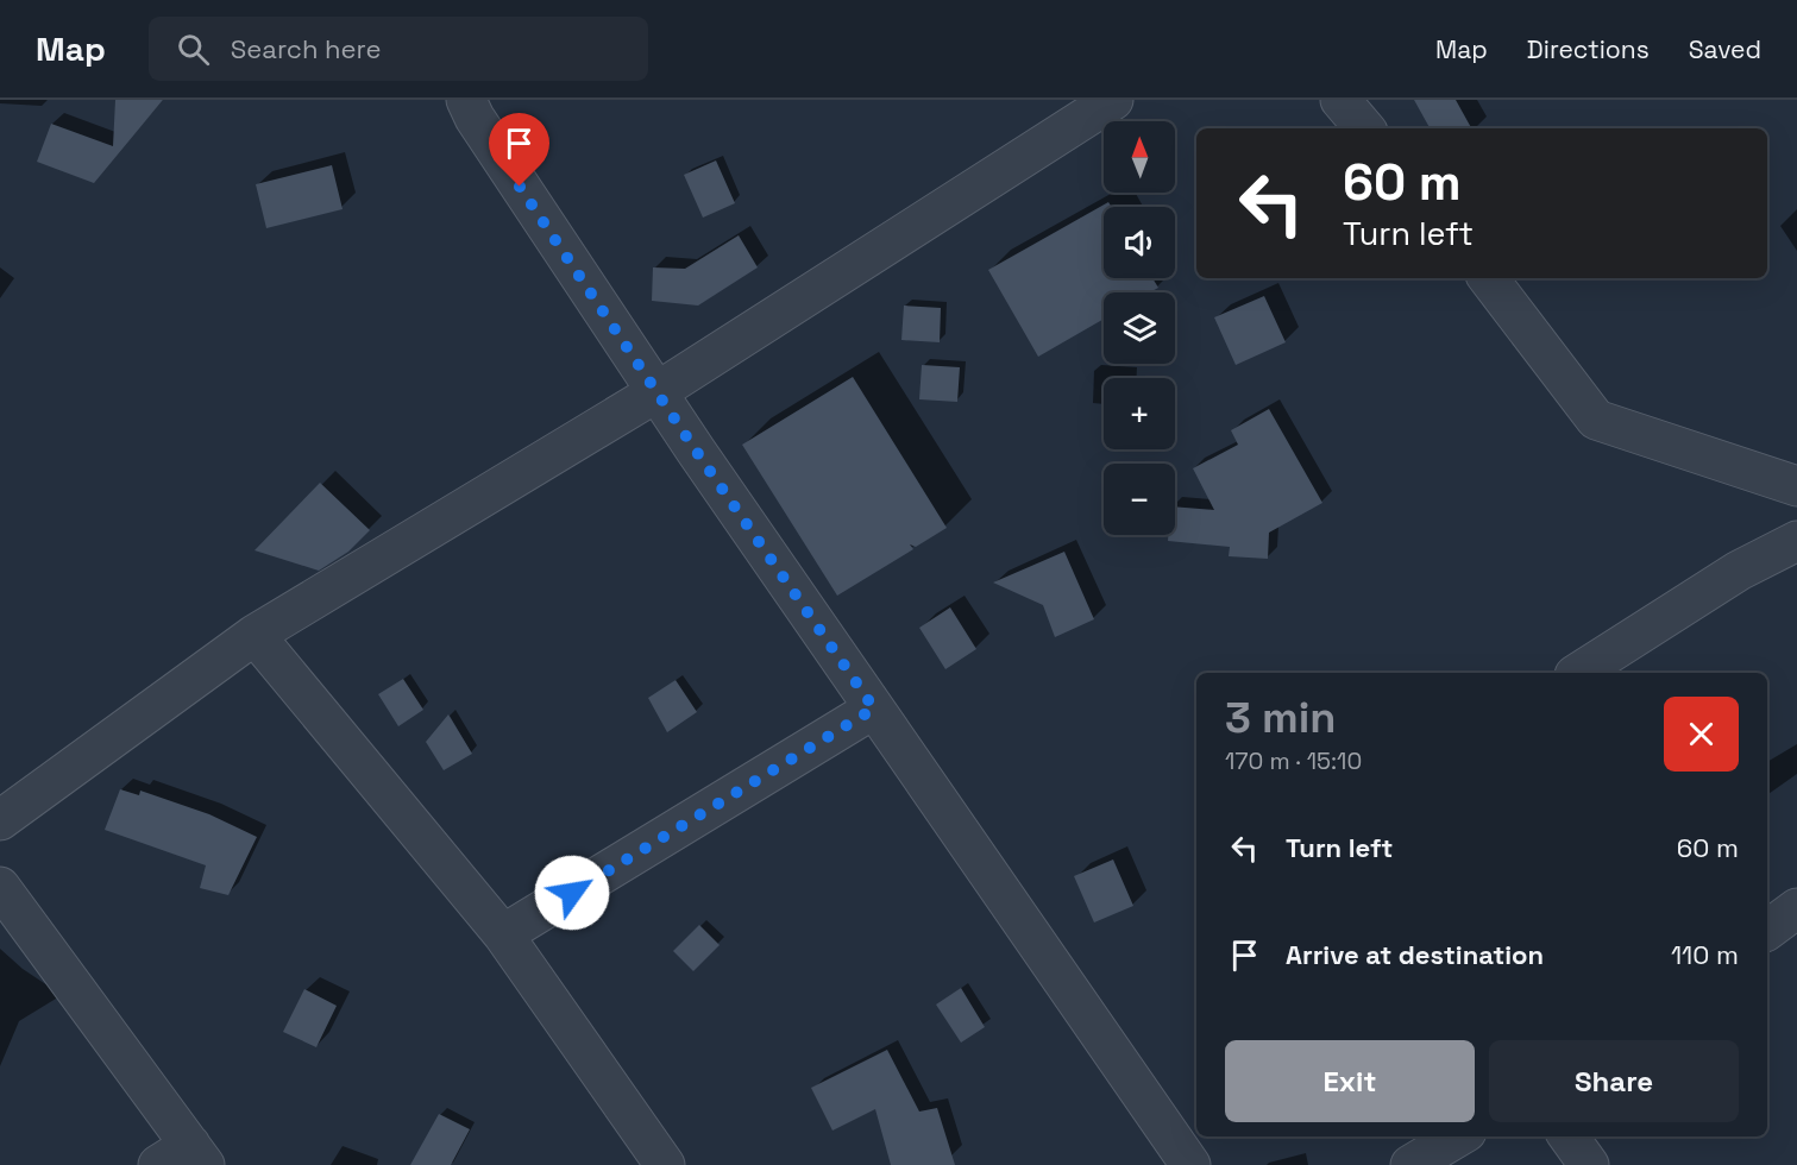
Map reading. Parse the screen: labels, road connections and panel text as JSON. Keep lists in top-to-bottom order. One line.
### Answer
{"north":"top","page":{"header":"Map","search":"Search here","nav":["Map","Directions","Saved"],"map_buttons":["+","−"],"turn":["60 m","Turn left"],"heading":["3 min","170 m · 15:10"],"list":[{"name":"Turn left","value":"60 m"},{"name":"Arrive at destination","value":"110 m"}],"buttons":["Exit","Share"]}}
